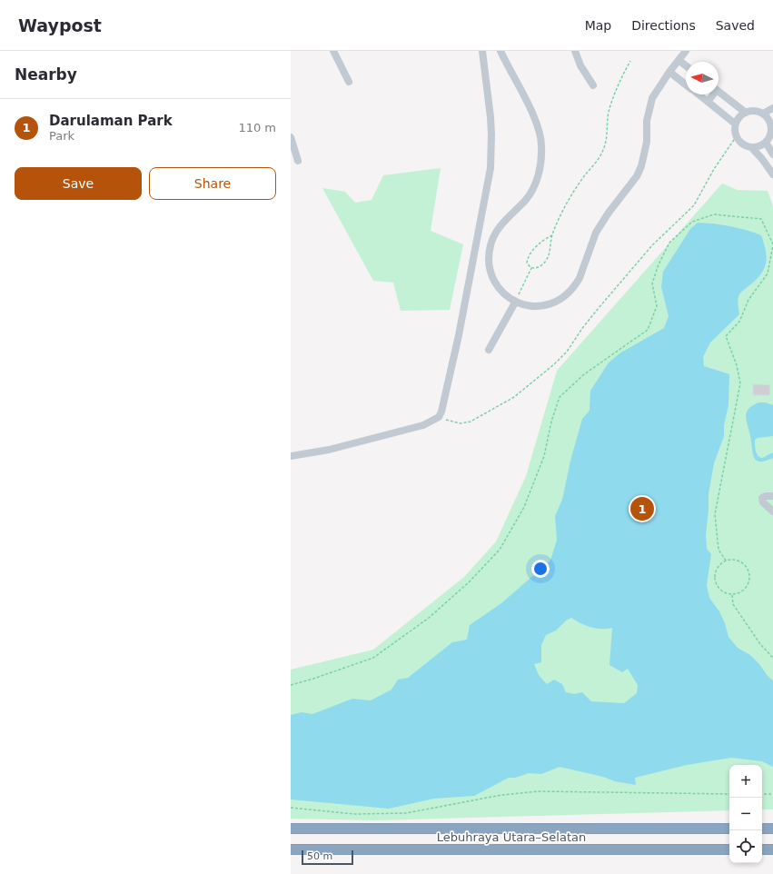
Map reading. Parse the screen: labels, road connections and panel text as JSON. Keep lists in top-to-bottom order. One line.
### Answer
{"streets":{"highway":["Lebuhraya Utara–Selatan"]},"scale_bar":"50 m","north":"left","page":{"header":"Waypost","nav":["Map","Directions","Saved"],"heading":"Nearby","list":[{"mark":"1","name":"Darulaman Park","note":"Park","value":"110 m"}],"buttons":["Save","Share"],"pins":"1","map_buttons":["+","−"],"scale":"50 m"}}
